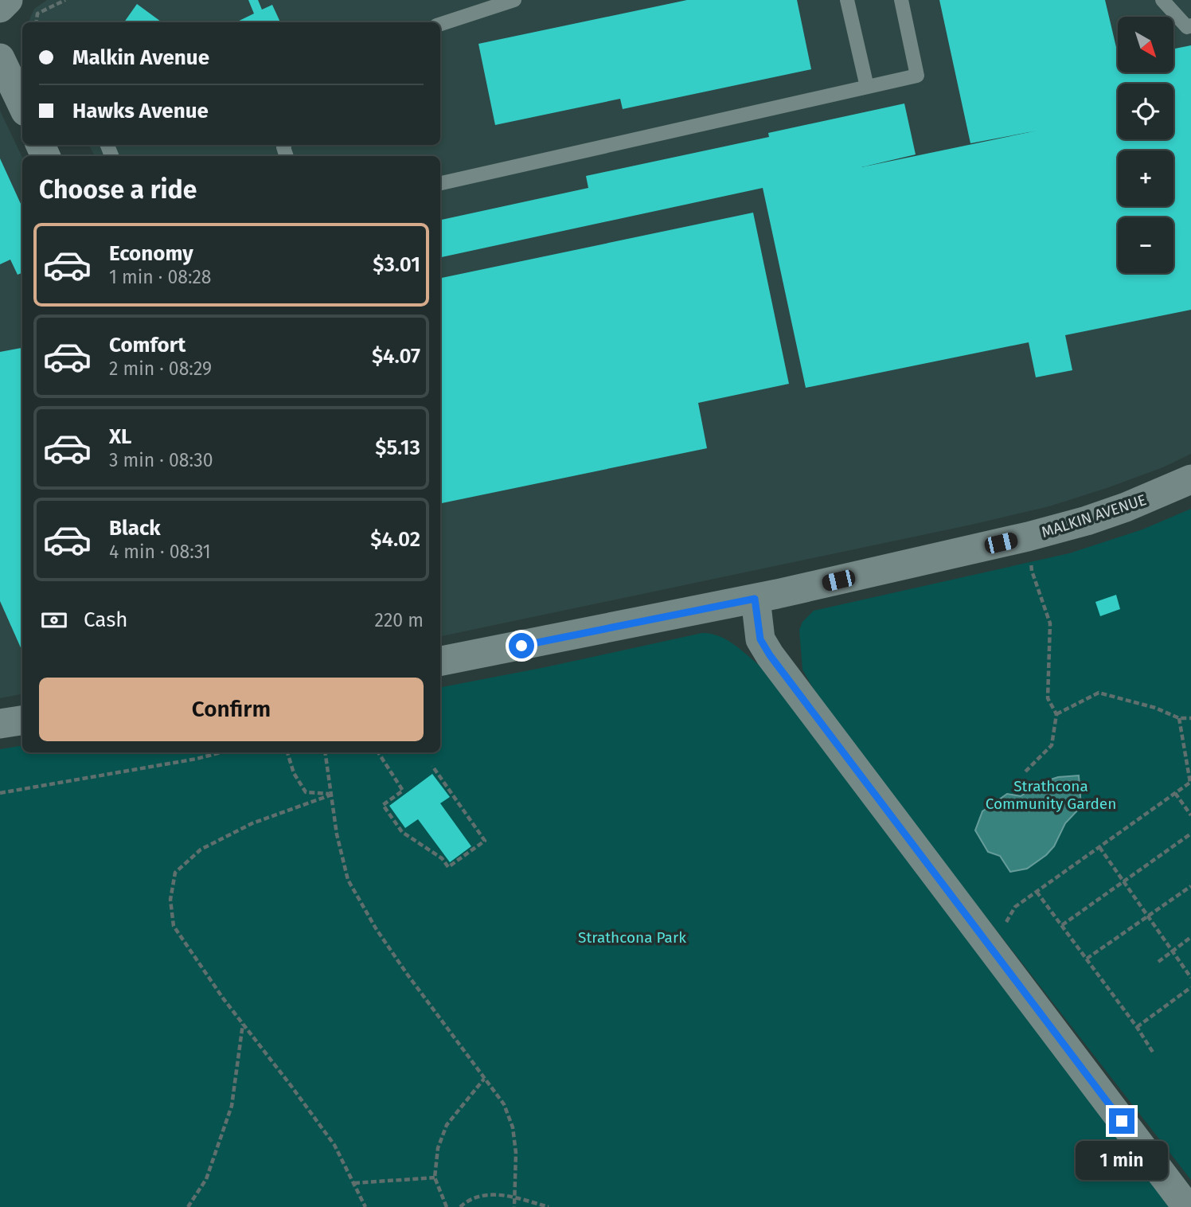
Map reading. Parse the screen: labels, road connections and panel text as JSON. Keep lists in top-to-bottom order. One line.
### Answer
{"streets":{"street":["MALKIN AVENUE"]},"parks":["Strathcona Community Garden","Strathcona Park"],"north":"bottom right","page":{"map_buttons":["+","−"],"banner":["Malkin Avenue","Hawks Avenue"],"heading":"Choose a ride","list":[{"name":"Economy","note":"1 min · 08:28","value":"$3.01"},{"name":"Comfort","note":"2 min · 08:29","value":"$4.07"},{"name":"XL","note":"3 min · 08:30","value":"$5.13"},{"name":"Black","note":"4 min · 08:31","value":"$4.02"}],"pay":["Cash","220 m"],"buttons":"Confirm","bubble":"1 min"}}
